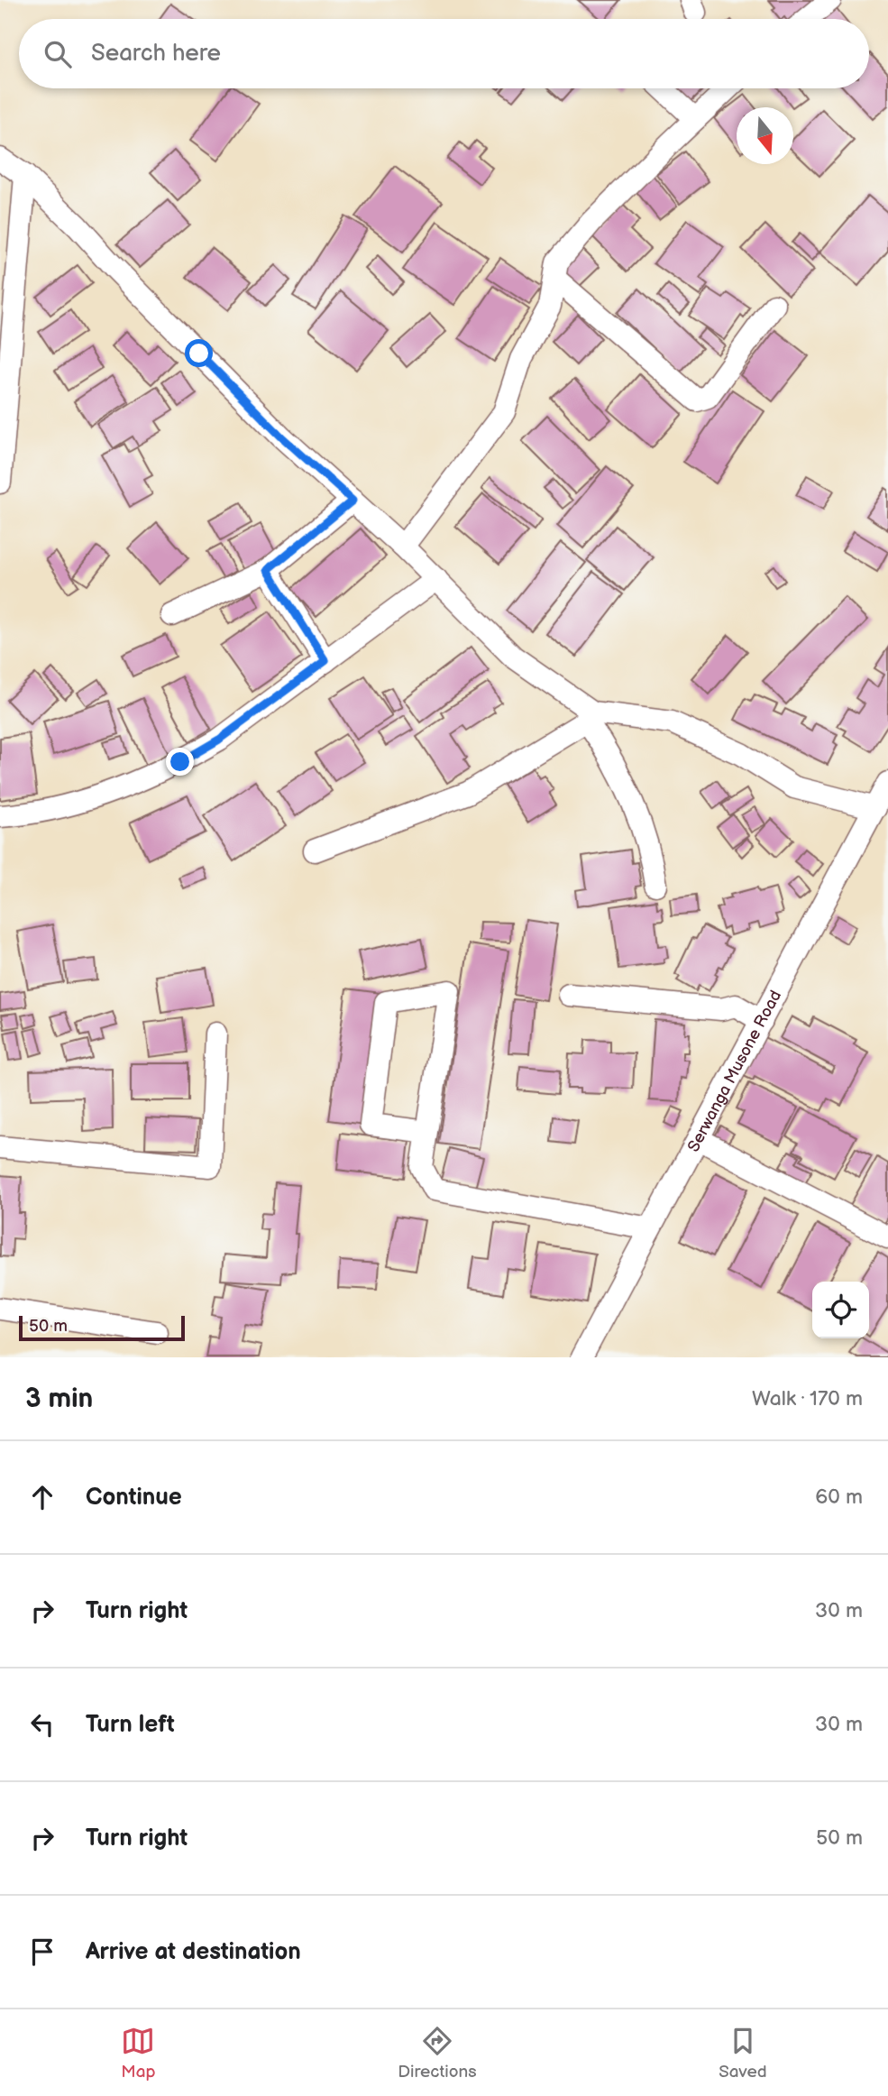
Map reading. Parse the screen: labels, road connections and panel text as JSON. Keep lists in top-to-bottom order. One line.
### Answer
{"streets":{"street":["Serwanga Musone Road"]},"scale_bar":"50 m","north":"bottom","page":{"search":"Search here","scale":"50 m","heading":["3 min","Walk · 170 m"],"list":[["Continue","60 m"],["Turn right","30 m"],["Turn left","30 m"],["Turn right","50 m"],"Arrive at destination"],"nav":["Map","Directions","Saved"]}}
